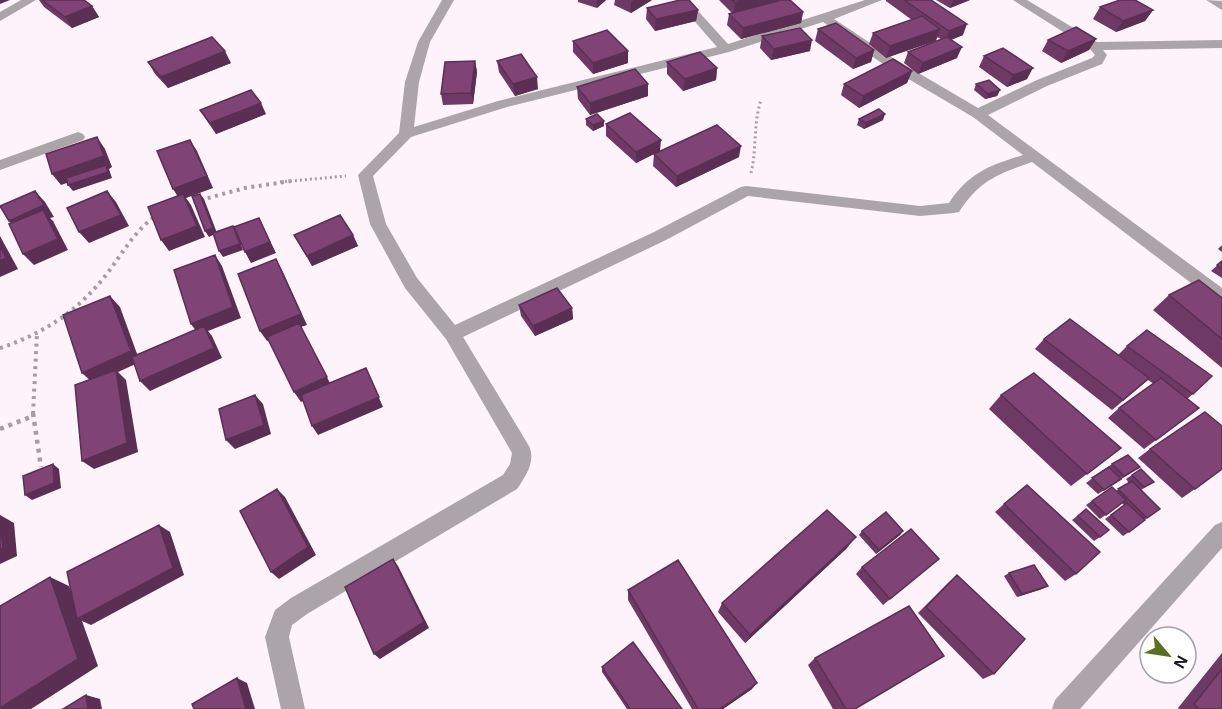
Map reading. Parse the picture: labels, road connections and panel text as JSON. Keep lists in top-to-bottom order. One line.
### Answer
{"north":"bottom right"}
